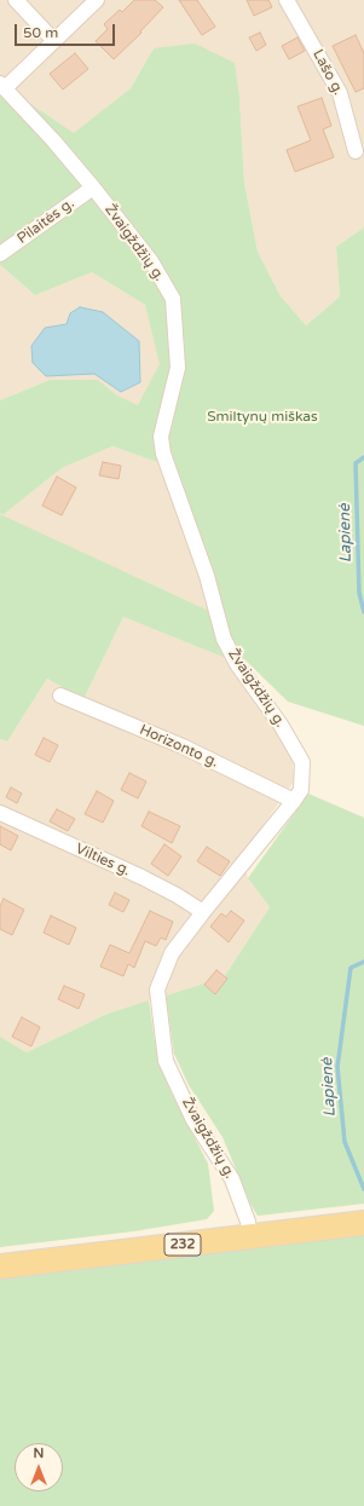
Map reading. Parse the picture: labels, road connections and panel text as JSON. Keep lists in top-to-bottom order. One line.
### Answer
{"streets":{"main road":["232"],"street":["Lašo g.","Pilaitės g.","Žvaigždžių g.","Horizonto g.","Vilties g."]},"crossings":[["Pilaitės g.","Žvaigždžių g."],["Žvaigždžių g.","Horizonto g."],["Žvaigždžių g.","Vilties g."],["Žvaigždžių g.","232"]],"water":["Lapienė"],"parks":["Smiltynų miškas"],"scale_bar":"50 m","north":"top"}
